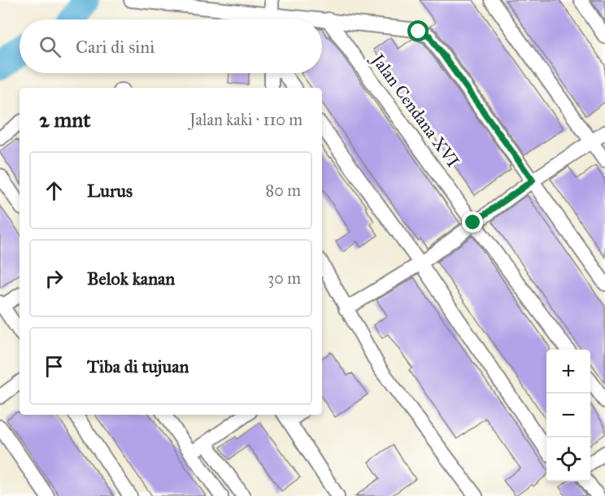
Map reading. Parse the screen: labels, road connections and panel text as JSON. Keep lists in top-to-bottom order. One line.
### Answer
{"streets":{"street":["Jalan Cendana XVI"]},"page":{"search":"Cari di sini","heading":["2 mnt","Jalan kaki · 110 m"],"list":[["Lurus","80 m"],["Belok kanan","30 m"],"Tiba di tujuan"],"map_buttons":["+","−"]}}
